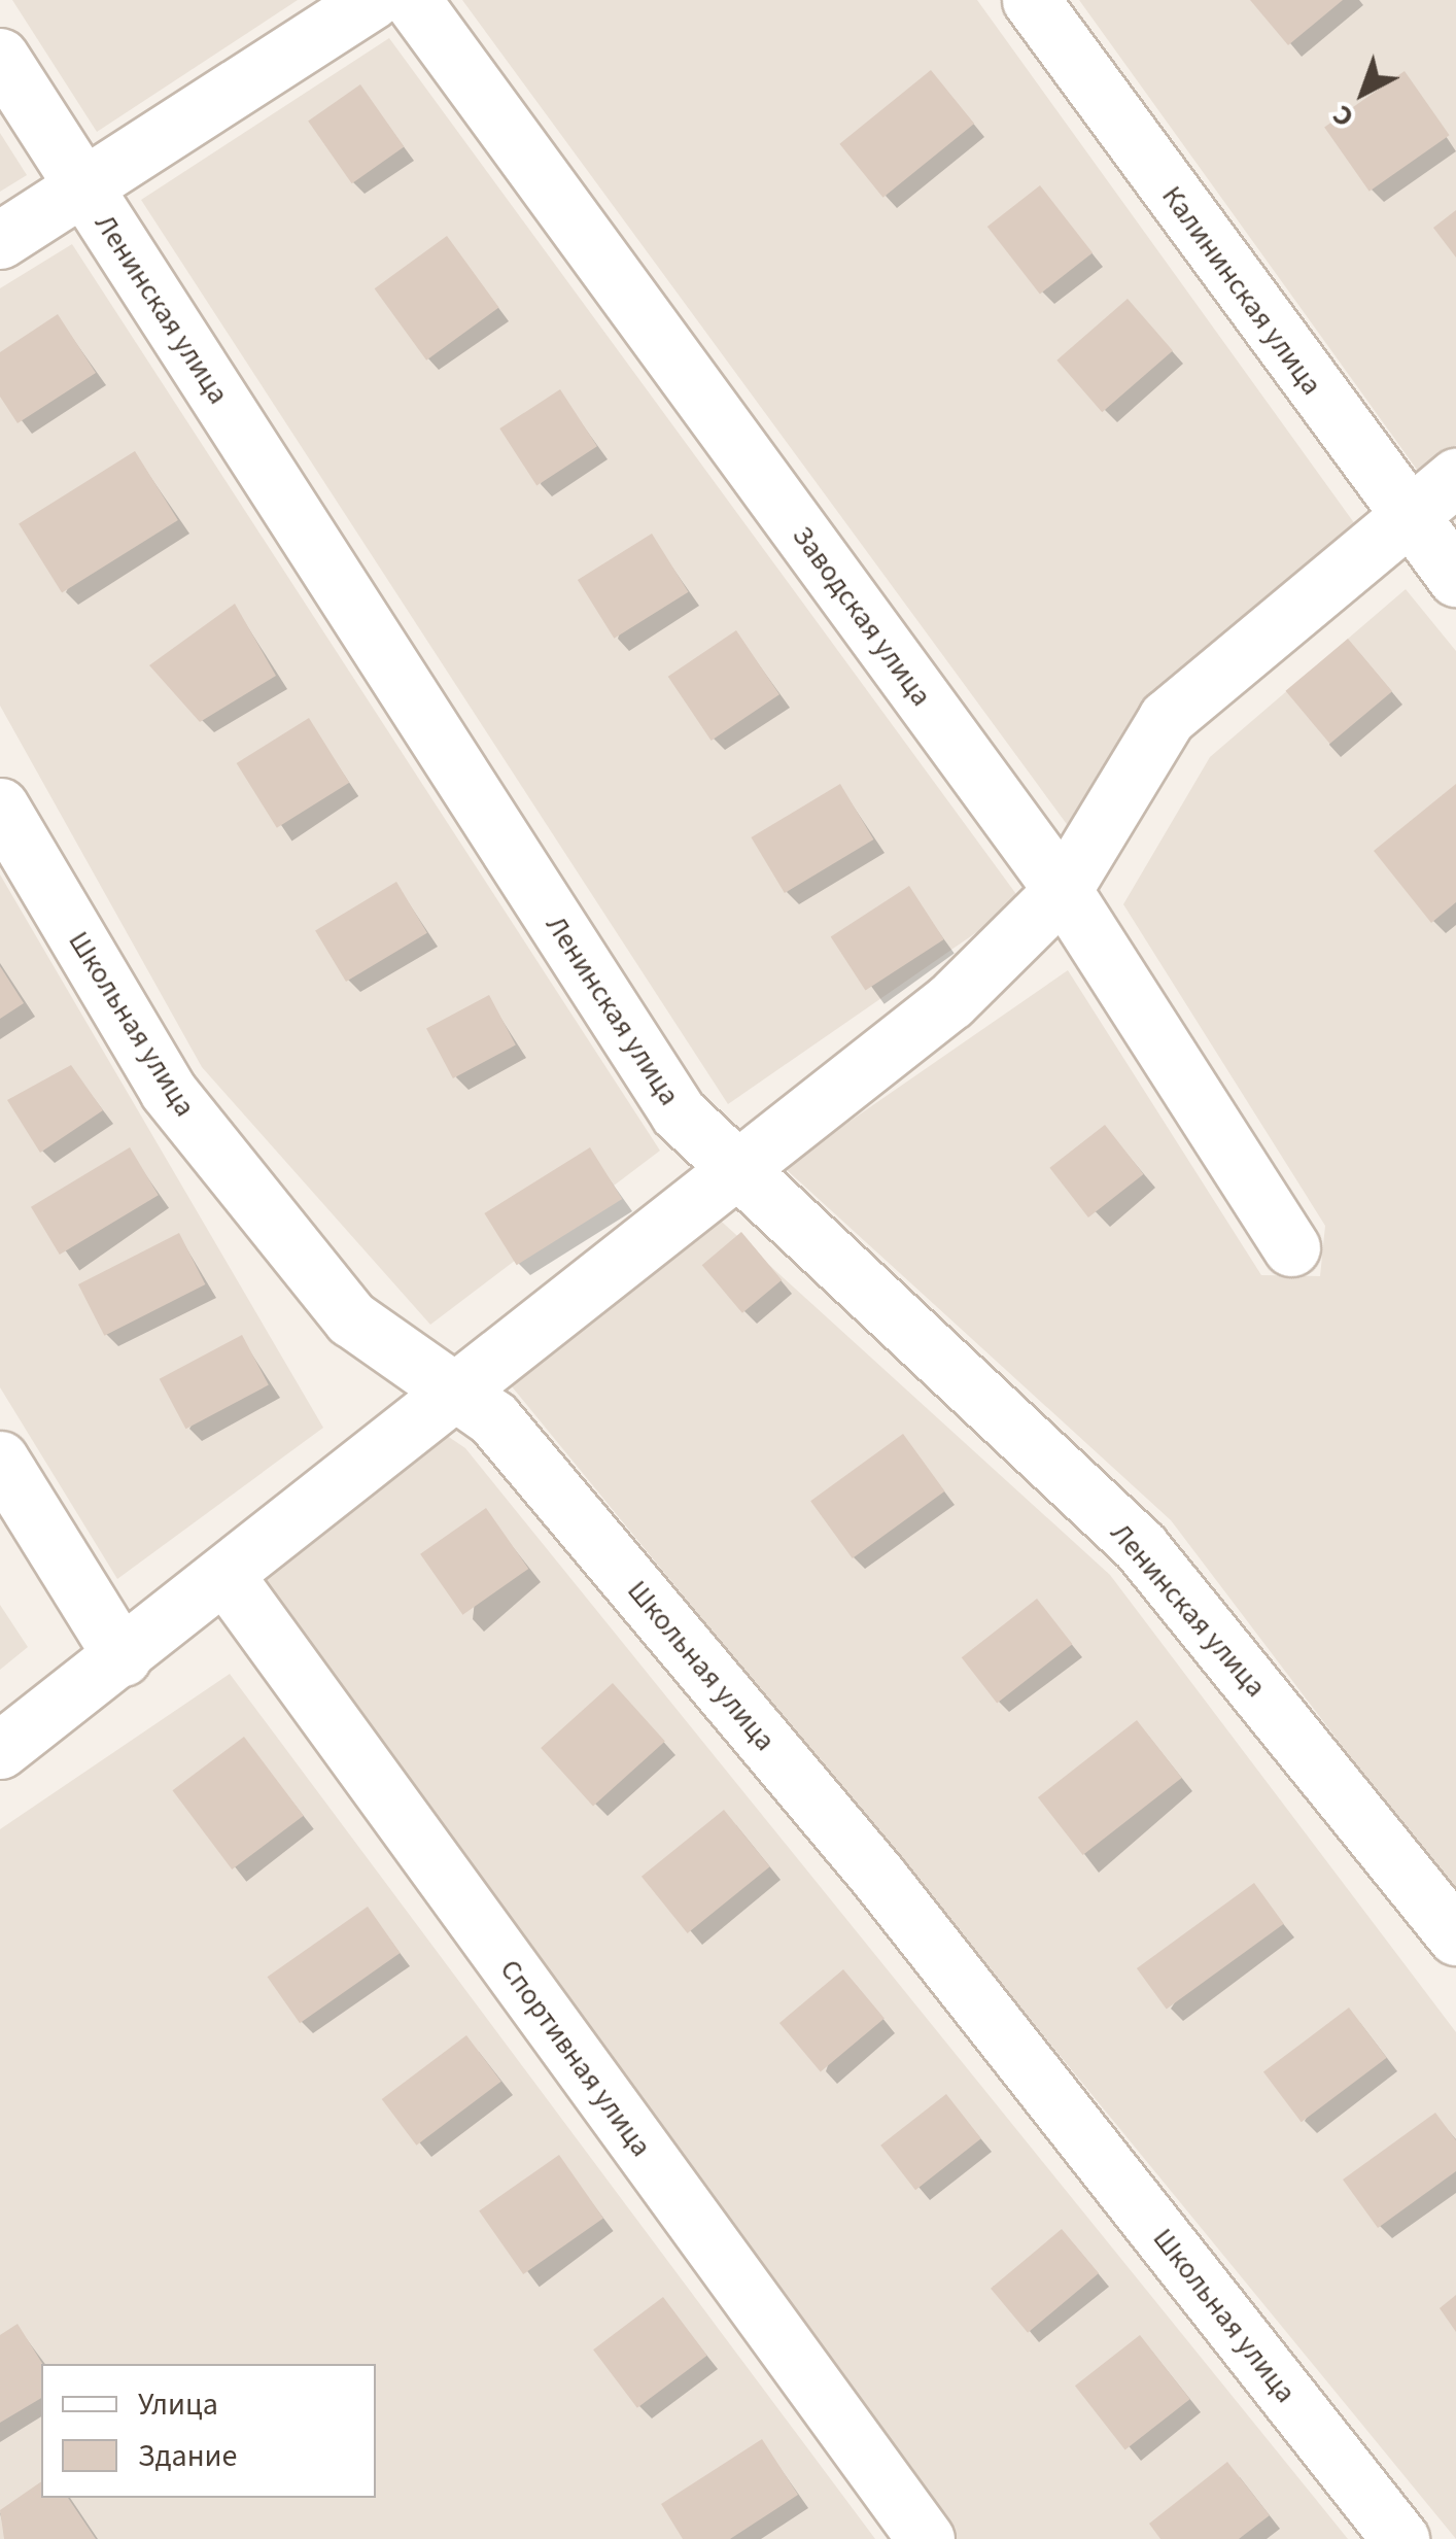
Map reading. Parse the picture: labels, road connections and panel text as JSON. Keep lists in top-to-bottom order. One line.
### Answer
{"streets":{"street":["Калининская улица","Ленинская улица","Заводская улица","Школьная улица","Спортивная улица"]},"legend":["Улица","Здание"],"north":"bottom left"}
